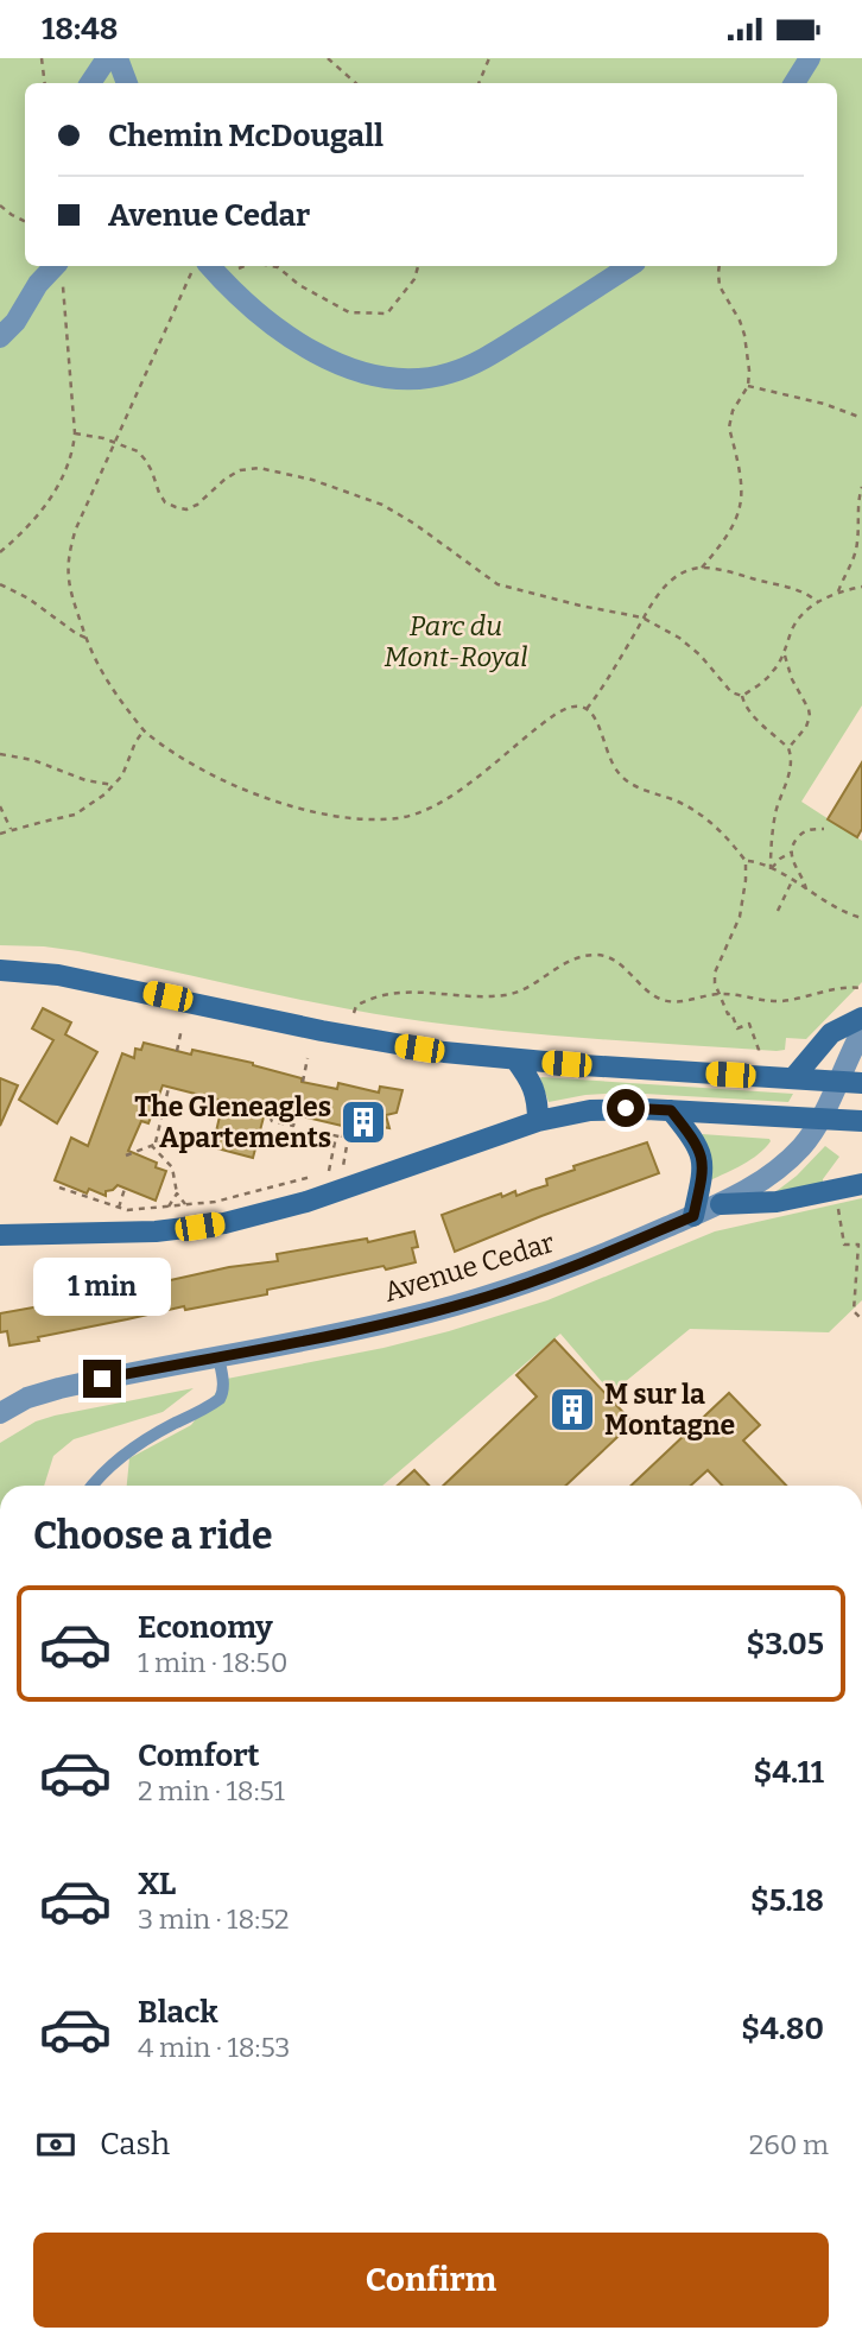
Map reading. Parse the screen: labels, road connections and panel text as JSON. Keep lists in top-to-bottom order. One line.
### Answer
{"streets":{"street":["Avenue Cedar"]},"parks":["Parc du Mont-Royal"],"places":{"building":["The Gleneagles Apartements","M sur la Montagne"]},"page":{"status":"18:48","banner":["Chemin McDougall","Avenue Cedar"],"bubble":"1 min","heading":"Choose a ride","list":[{"name":"Economy","note":"1 min · 18:50","value":"$3.05"},{"name":"Comfort","note":"2 min · 18:51","value":"$4.11"},{"name":"XL","note":"3 min · 18:52","value":"$5.18"},{"name":"Black","note":"4 min · 18:53","value":"$4.80"}],"pay":["Cash","260 m"],"buttons":"Confirm"}}
